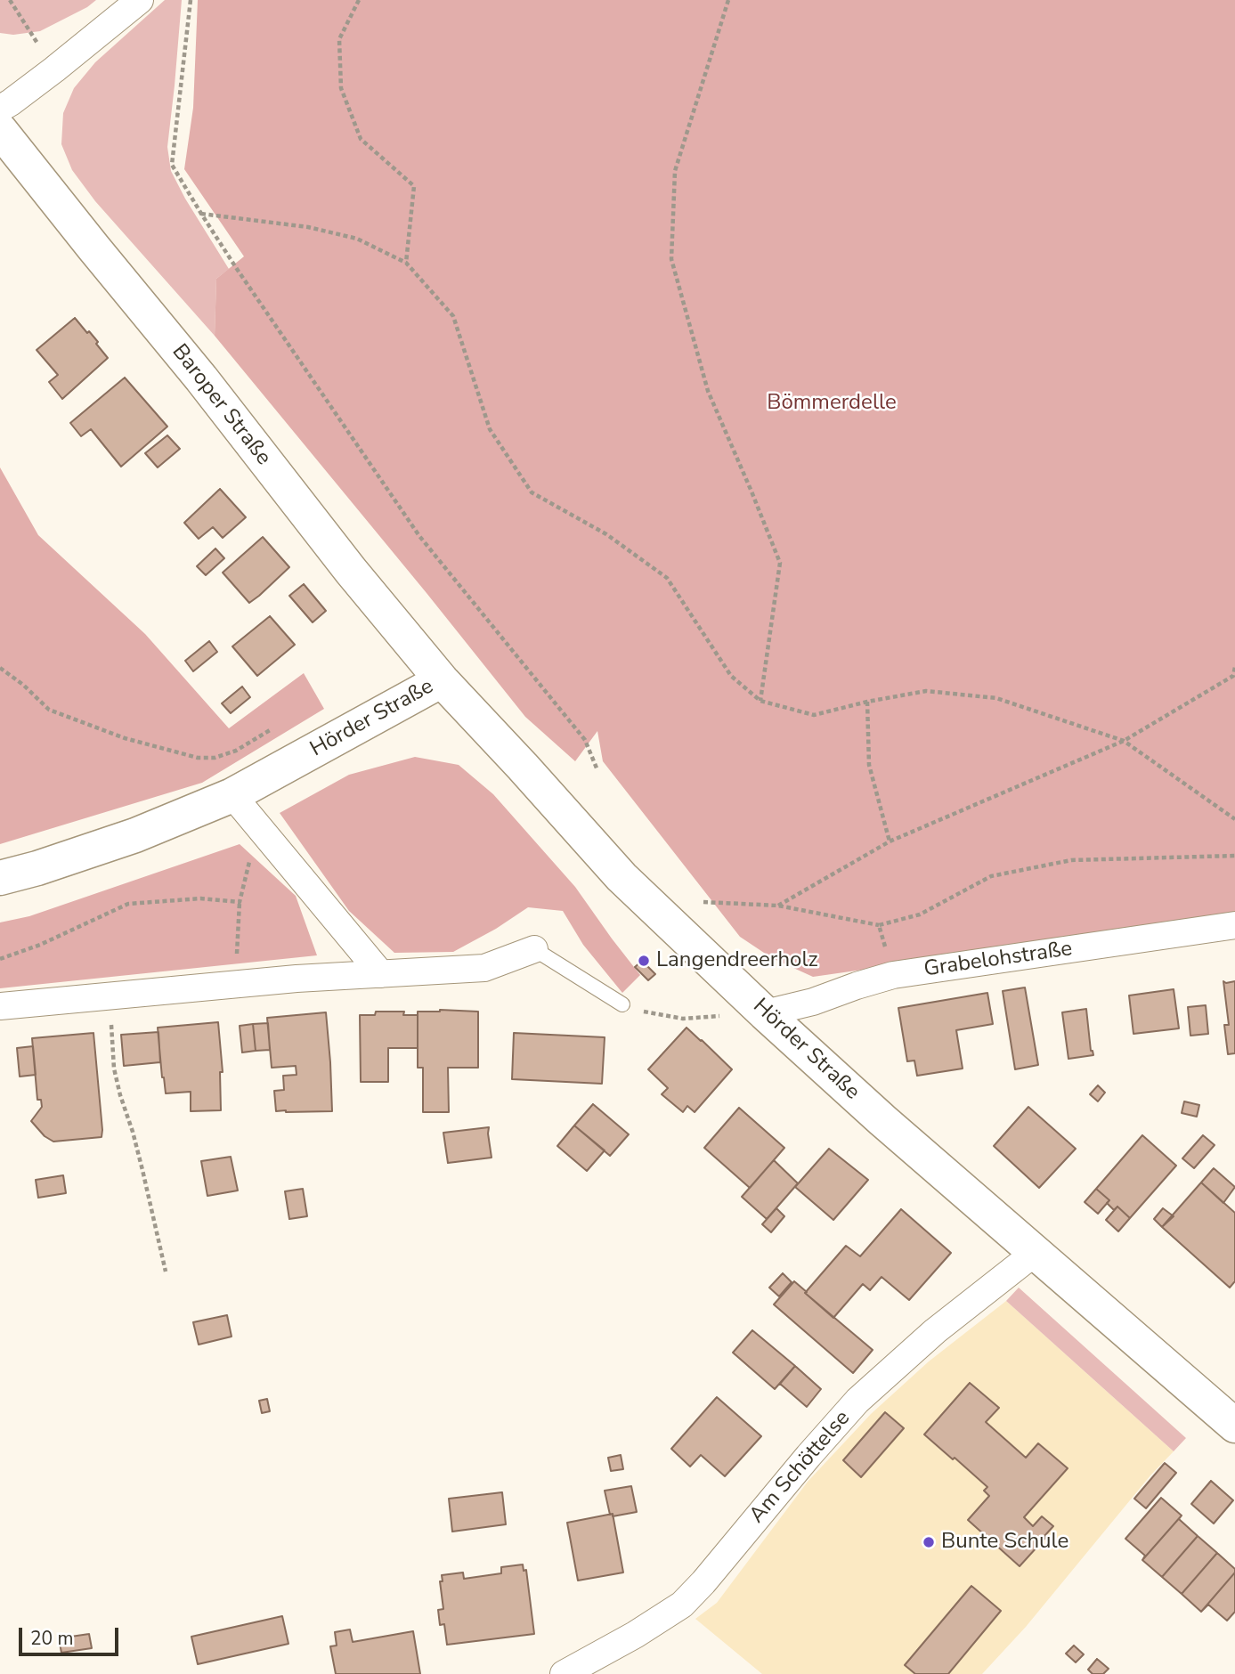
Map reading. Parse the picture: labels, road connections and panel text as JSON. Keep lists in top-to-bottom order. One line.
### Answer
{"streets":{"main road":["Baroper Straße","Hörder Straße"],"street":["Grabelohstraße","Am Schöttelse"]},"crossings":[["Baroper Straße","Hörder Straße"],["Hörder Straße","Grabelohstraße"],["Hörder Straße","Am Schöttelse"]],"parks":["Bömmerdelle"],"places":["Langendreerholz","Bunte Schule"],"scale_bar":"20 m"}
